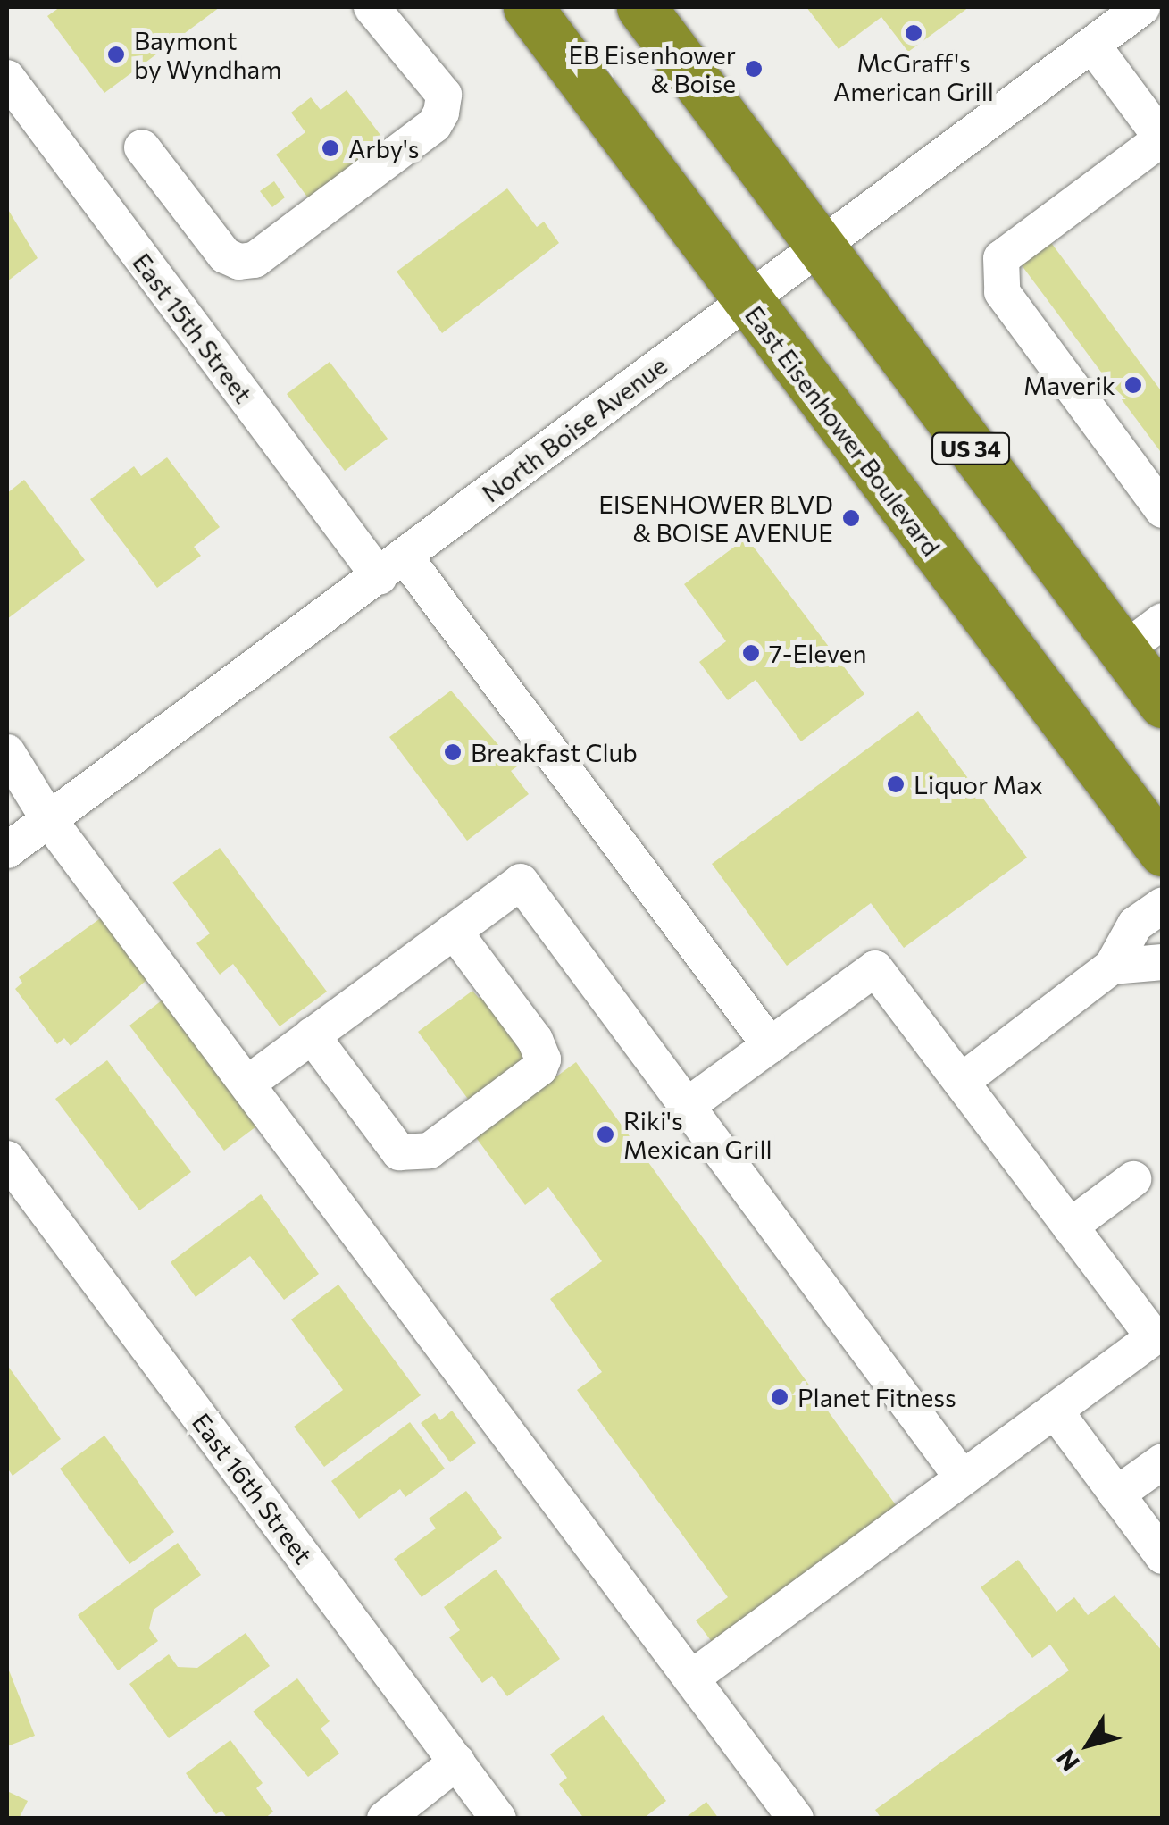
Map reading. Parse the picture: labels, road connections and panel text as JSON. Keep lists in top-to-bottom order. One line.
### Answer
{"streets":{"highway":["East Eisenhower Boulevard","US 34"],"street":["East 15th Street","North Boise Avenue","East 16th Street"]},"crossings":[["East 15th Street","North Boise Avenue"],["North Boise Avenue","East Eisenhower Boulevard"],["North Boise Avenue","US 34"]],"places":["McGraff's American Grill","Baymont by Wyndham","EB Eisenhower & Boise","Arby's","Maverik","EISENHOWER BLVD & BOISE AVENUE","7-Eleven","Breakfast Club","Liquor Max","Riki's Mexican Grill","Planet Fitness"],"north":"bottom left"}
